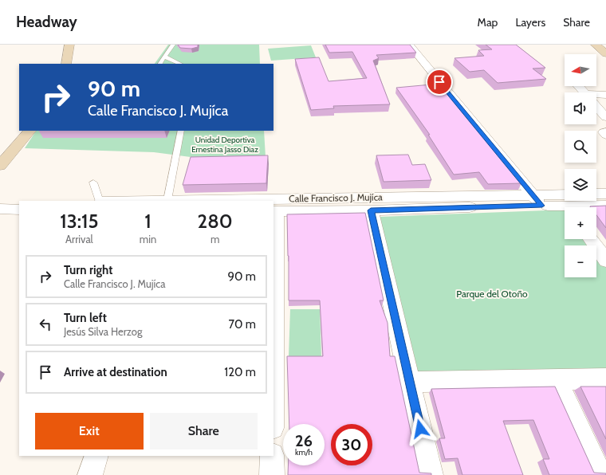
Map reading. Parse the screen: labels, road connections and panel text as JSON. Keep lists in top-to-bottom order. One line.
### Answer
{"streets":{"street":["Calle Francisco J. Mujíca"]},"parks":["Unidad Deportiva Ernestina Jasso Diaz","Parque del Otoño"],"north":"left","page":{"header":"Headway","nav":["Map","Layers","Share"],"map_buttons":["+","−"],"turn":["90 m","Calle Francisco J. Mujíca"],"eta":["13:15","Arrival","1","min","280","m"],"list":[{"name":"Turn right","note":"Calle Francisco J. Mujíca","value":"90 m"},{"name":"Turn left","note":"Jesús Silva Herzog","value":"70 m"},{"name":"Arrive at destination","value":"120 m"}],"buttons":["Exit","Share"],"speed":"26 km/h","limit":"30"}}
